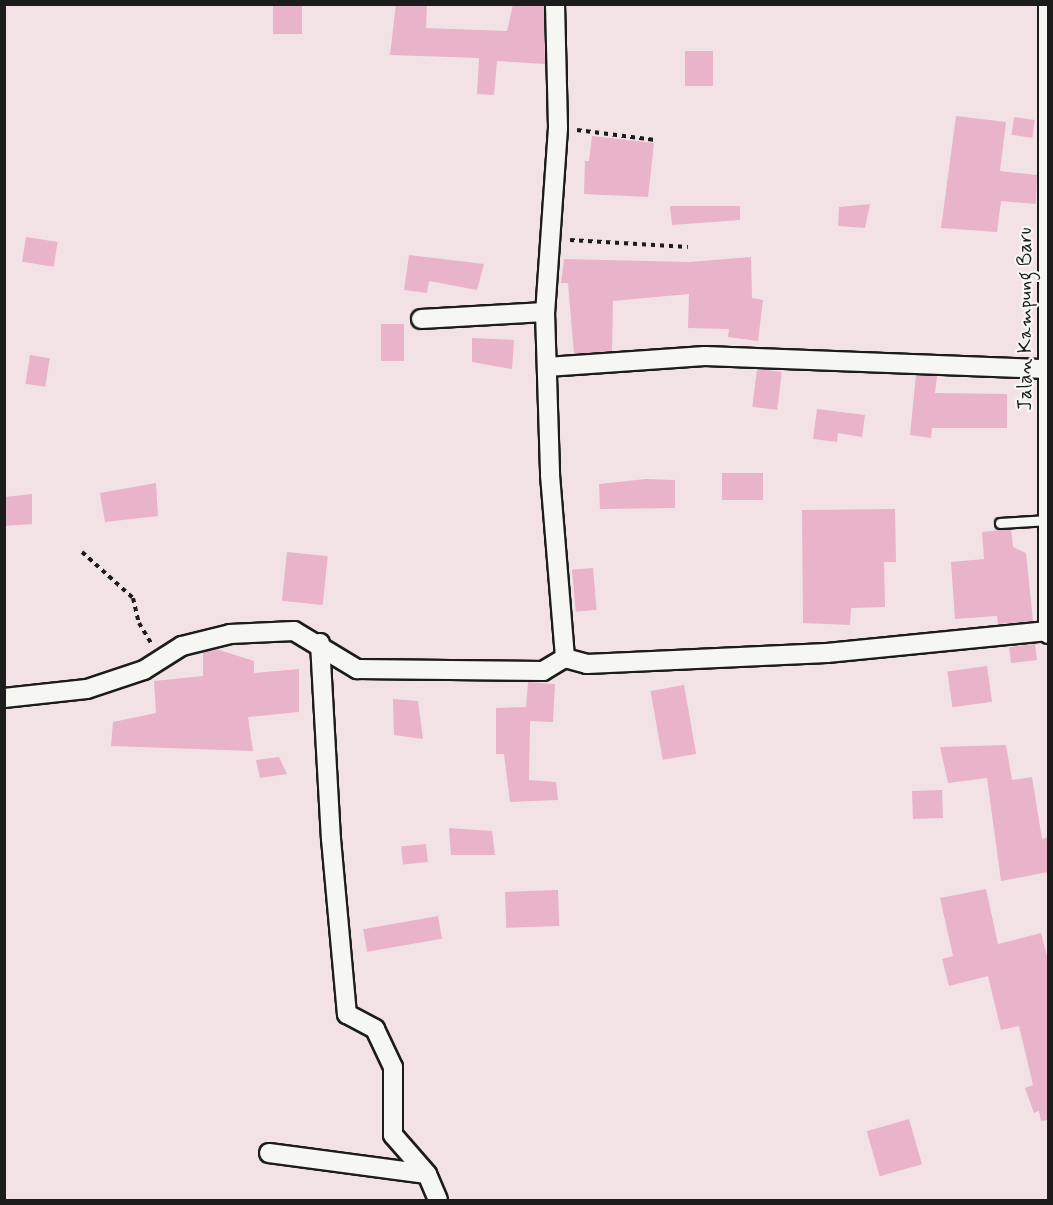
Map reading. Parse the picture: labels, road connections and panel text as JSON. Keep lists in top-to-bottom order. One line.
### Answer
{"streets":{"street":["Jalan Kampung Baru"]}}
